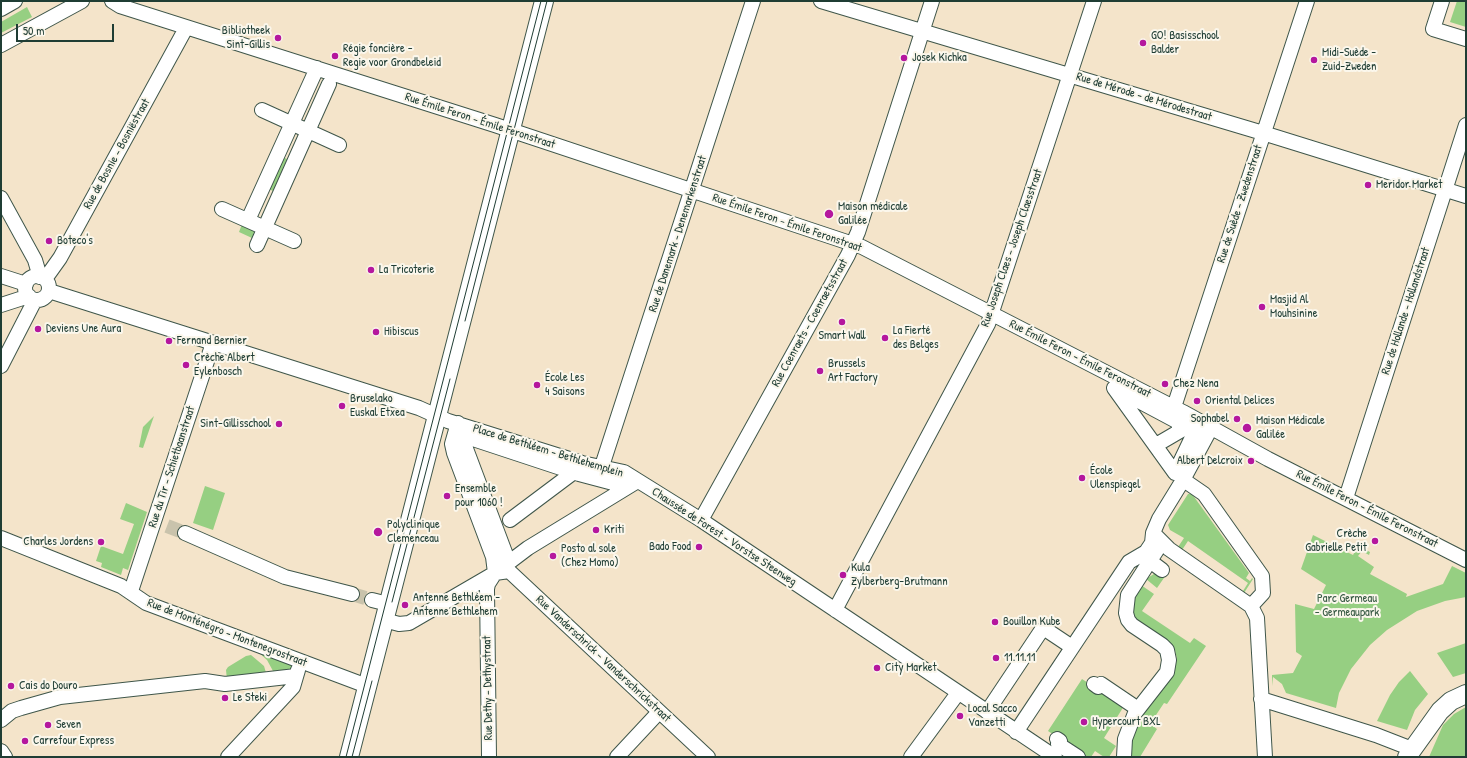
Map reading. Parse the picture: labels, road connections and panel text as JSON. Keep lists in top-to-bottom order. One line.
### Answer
{"streets":{"street":["Rue de Mérode - de Mérodestraat","Rue Émile Feron - Émile Feronstraat","Rue de Bosnie - Bosniëstraat","Rue de Suède - Zwedenstraat","Rue de Danemark - Denemarkenstraat","Rue Joseph Claes - Joseph Claesstraat","Rue de Hollande - Hollandstraat","Rue Coenraets - Coenraetsstraat","Place de Bethléem - Bethlehemplein","Rue du Tir - Schietbaanstraat","Chaussée de Forest - Vorstse Steenweg","Rue de Monténégro - Montenegrostraat","Rue Vanderschrick - Vanderschrickstraat","Rue Dethy - Dethystraat"]},"crossings":[["Rue de Mérode - de Mérodestraat","Rue de Suède - Zwedenstraat"],["Rue de Mérode - de Mérodestraat","Rue Joseph Claes - Joseph Claesstraat"],["Rue de Mérode - de Mérodestraat","Rue de Hollande - Hollandstraat"],["Rue de Mérode - de Mérodestraat","Rue Coenraets - Coenraetsstraat"],["Rue Émile Feron - Émile Feronstraat","Rue de Bosnie - Bosniëstraat"],["Rue Émile Feron - Émile Feronstraat","Rue de Suède - Zwedenstraat"],["Rue Émile Feron - Émile Feronstraat","Rue de Danemark - Denemarkenstraat"],["Rue Émile Feron - Émile Feronstraat","Rue Joseph Claes - Joseph Claesstraat"],["Rue Émile Feron - Émile Feronstraat","Rue de Hollande - Hollandstraat"],["Rue Émile Feron - Émile Feronstraat","Rue Coenraets - Coenraetsstraat"],["Rue de Bosnie - Bosniëstraat","Place de Bethléem - Bethlehemplein"],["Rue de Danemark - Denemarkenstraat","Place de Bethléem - Bethlehemplein"],["Rue Joseph Claes - Joseph Claesstraat","Chaussée de Forest - Vorstse Steenweg"],["Rue Coenraets - Coenraetsstraat","Chaussée de Forest - Vorstse Steenweg"],["Place de Bethléem - Bethlehemplein","Rue du Tir - Schietbaanstraat"],["Place de Bethléem - Bethlehemplein","Chaussée de Forest - Vorstse Steenweg"],["Place de Bethléem - Bethlehemplein","Rue Vanderschrick - Vanderschrickstraat"],["Place de Bethléem - Bethlehemplein","Rue Dethy - Dethystraat"],["Rue du Tir - Schietbaanstraat","Rue de Monténégro - Montenegrostraat"],["Chaussée de Forest - Vorstse Steenweg","Rue Vanderschrick - Vanderschrickstraat"],["Chaussée de Forest - Vorstse Steenweg","Rue Dethy - Dethystraat"],["Rue Vanderschrick - Vanderschrickstraat","Rue Dethy - Dethystraat"]],"parks":["Parc Germeau - Germeaupark"],"places":["Bibliotheek Sint-Gillis","GO! Basisschool Balder","Régie foncière - Regie voor Grondbeleid","Josek Kichka","Midi-Suède - Zuid-Zweden","Meridor Market","Maison médicale Galilée","Boteco's","La Tricoterie","Masjid Al Mouhsinine","Smart Wall","Deviens Une Aura","Hibiscus","La Fierté des Belges","Fernand Bernier","Crèche Albert Eylenbosch","Brussels Art Factory","Chez Nena","École Les 4 Saisons","Oriental Delices","Bruselako Euskal Etxea","Sophabel","Sint-Gillisschool","Maison Médicale Galilée","Albert Delcroix","École Ulenspiegel","Ensemble pour 1060 !","Kriti","Polyclinique Clemenceau","Crèche Gabrielle Petit","Charles Jordens","Bado Food","Posto al sole (Chez Momo)","Kula Zylberberg-Brutmann","Antenne Bethléem - Antenne Bethlehem","Bouillon Kube","11.11.11","City Market","Cais do Douro","Le Steki","Local Sacco Vanzetti","Hypercourt BXL","Seven","Carrefour Express"],"scale_bar":"50 m"}
